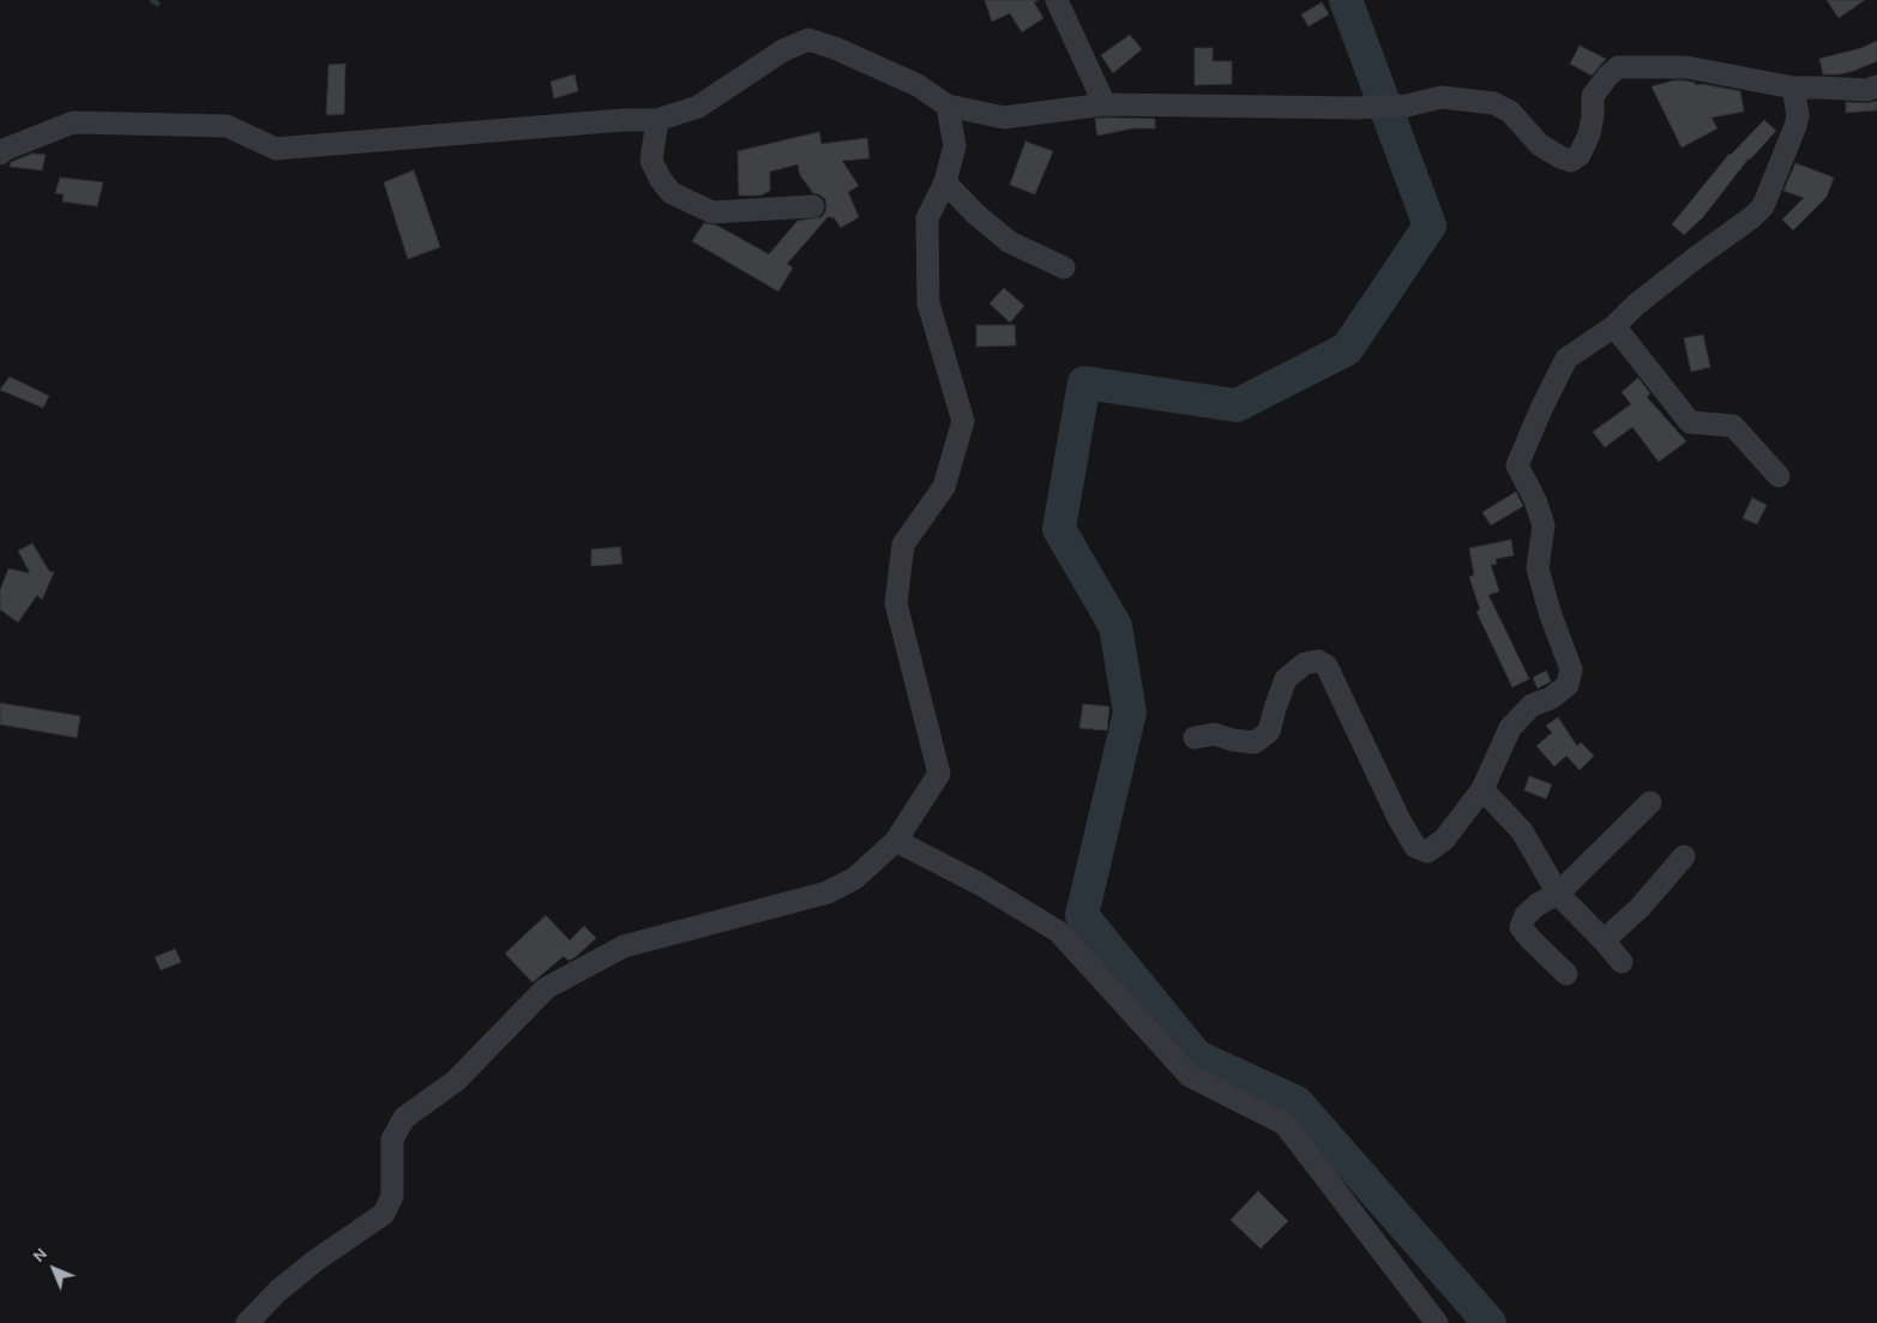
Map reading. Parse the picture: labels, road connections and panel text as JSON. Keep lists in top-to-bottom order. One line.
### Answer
{"north":"top left"}
